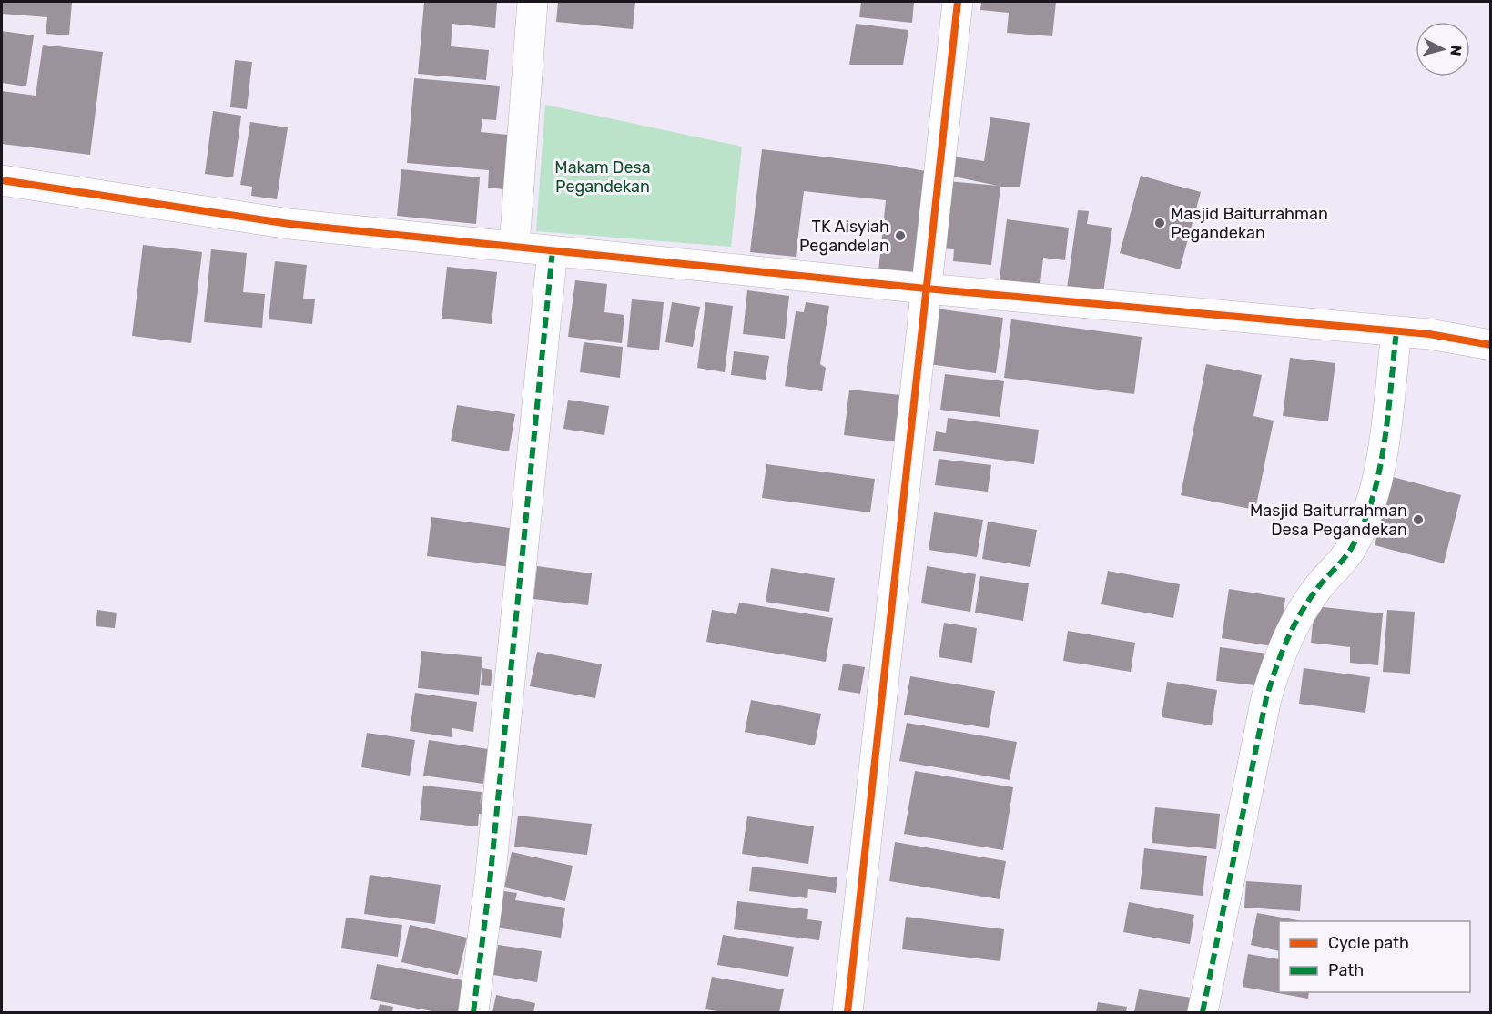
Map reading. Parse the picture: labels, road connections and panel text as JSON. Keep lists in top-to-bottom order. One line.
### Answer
{"parks":["Makam Desa Pegandekan"],"places":["Masjid Baiturrahman Pegandekan","TK Aisyiah Pegandelan","Masjid Baiturrahman Desa Pegandekan"],"legend":["Cycle path","Path"],"north":"right"}
